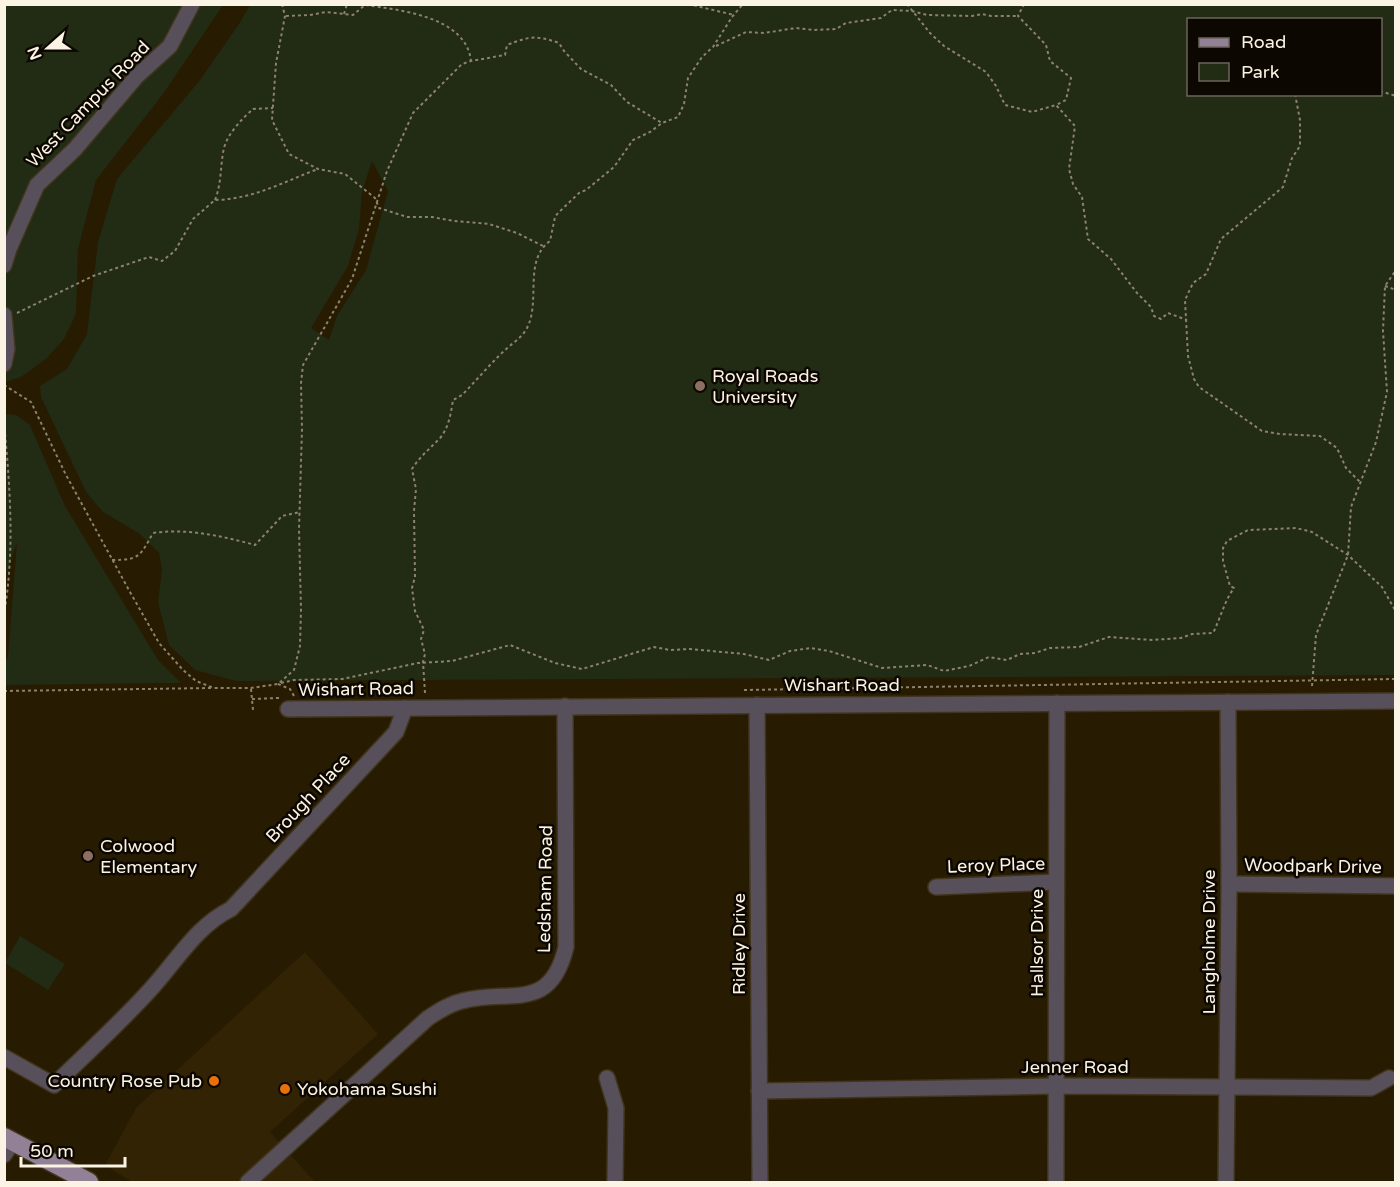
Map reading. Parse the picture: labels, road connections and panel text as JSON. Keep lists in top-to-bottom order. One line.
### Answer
{"streets":{"street":["West Campus Road","Wishart Road","Brough Place","Leroy Place","Woodpark Drive","Ledsham Road","Langholme Drive","Hallsor Drive","Ridley Drive","Jenner Road"]},"crossings":[["Wishart Road","Brough Place"],["Wishart Road","Ledsham Road"],["Wishart Road","Langholme Drive"],["Wishart Road","Hallsor Drive"],["Wishart Road","Ridley Drive"],["Leroy Place","Hallsor Drive"],["Woodpark Drive","Langholme Drive"],["Langholme Drive","Jenner Road"],["Hallsor Drive","Jenner Road"],["Ridley Drive","Jenner Road"]],"places":["Royal Roads University","Colwood Elementary","Country Rose Pub","Yokohama Sushi"],"legend":["Road","Park"],"scale_bar":"50 m","north":"left"}
